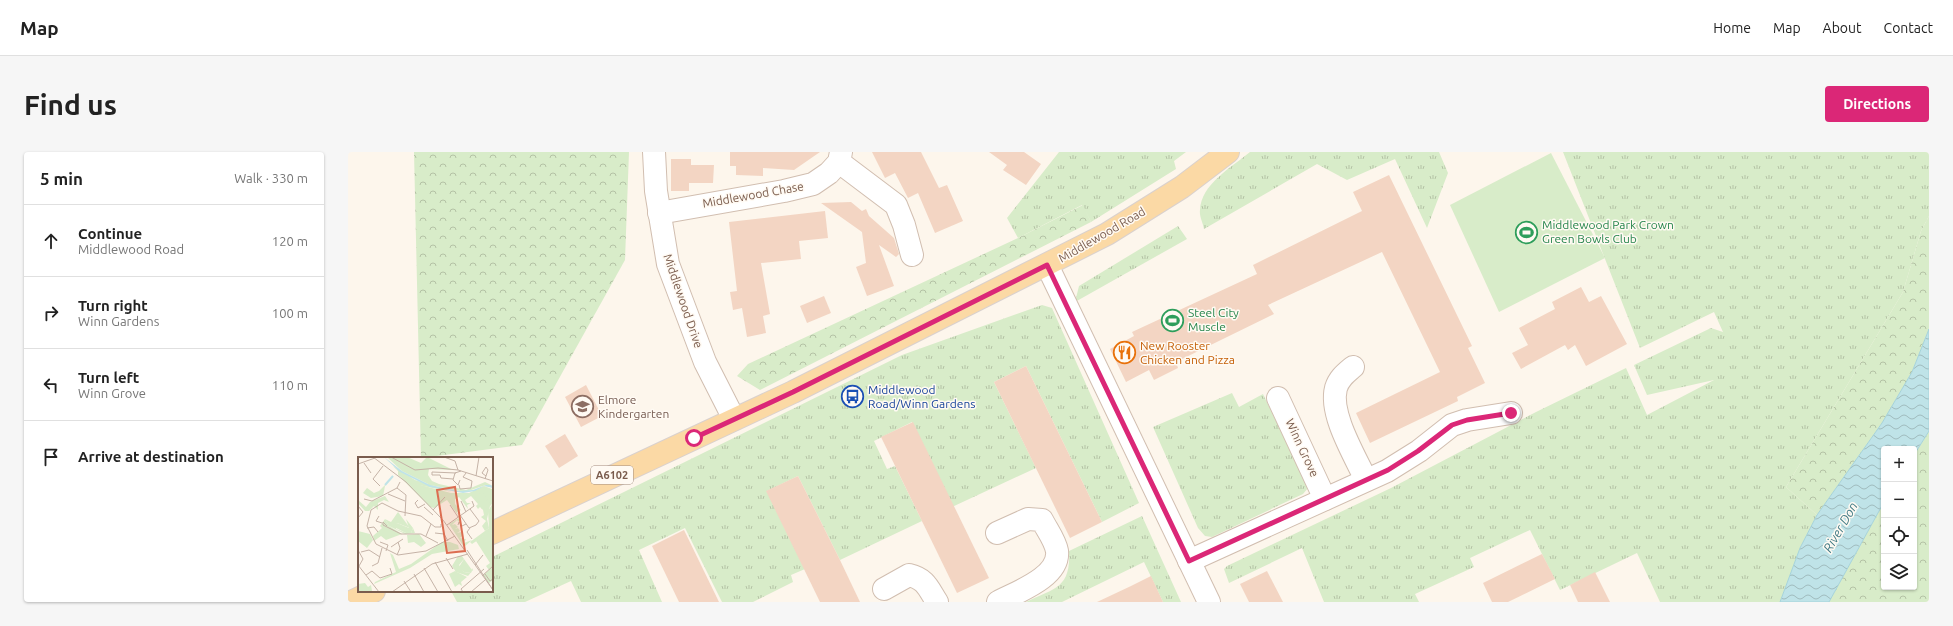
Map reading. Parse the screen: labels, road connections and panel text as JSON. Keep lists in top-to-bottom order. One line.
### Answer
{"streets":{"main road":["Middlewood Road","A6102"],"street":["Middlewood Chase","Middlewood Drive","Winn Grove"]},"crossings":[["Middlewood Chase","Middlewood Drive"],["Middlewood Road","Middlewood Drive"]],"water":["River Don"],"places":{"sports":["Middlewood Park Crown Green Bowls Club","Steel City Muscle"],"restaurant":["New Rooster Chicken and Pizza"],"bus stop":["Middlewood Road/Winn Gardens"],"school or university":["Elmore Kindergarten"]},"page":{"header":"Map","nav":["Home","Map","About","Contact"],"buttons":"Directions","title":"Find us","heading":["5 min","Walk · 330 m"],"list":[["Continue","Middlewood Road","120 m"],["Turn right","Winn Gardens","100 m"],["Turn left","Winn Grove","110 m"],"Arrive at destination"],"map_buttons":["+","−"]}}
